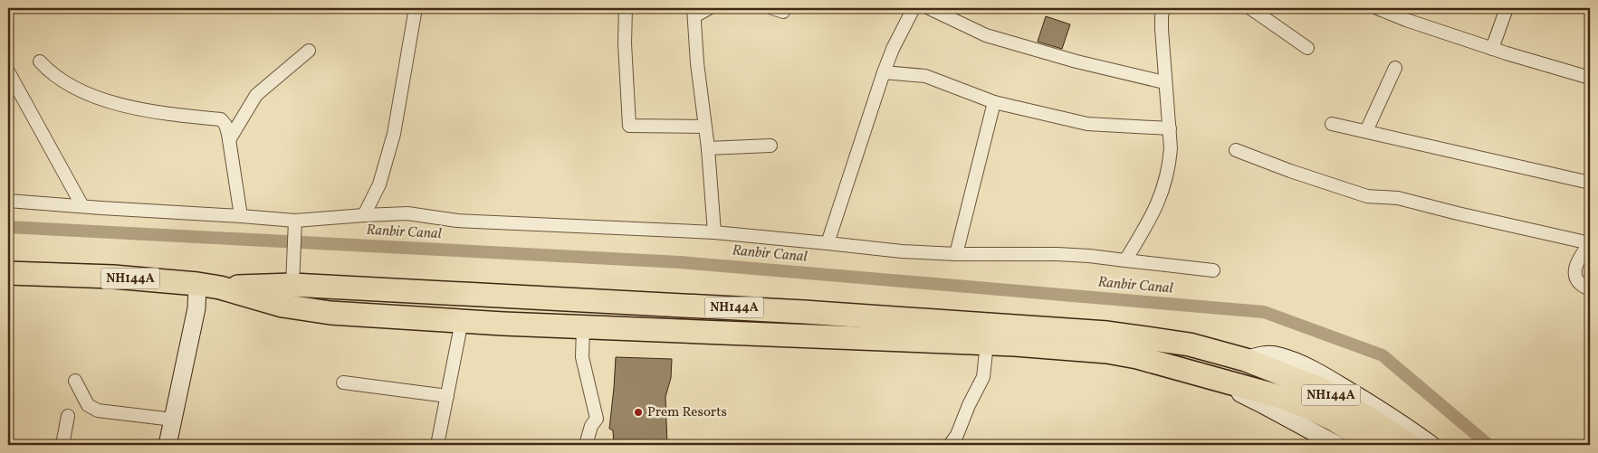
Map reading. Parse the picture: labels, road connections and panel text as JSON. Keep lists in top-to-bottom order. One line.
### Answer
{"streets":{"highway":["NH144A"]},"water":["Ranbir Canal"],"places":["Prem Resorts"]}
